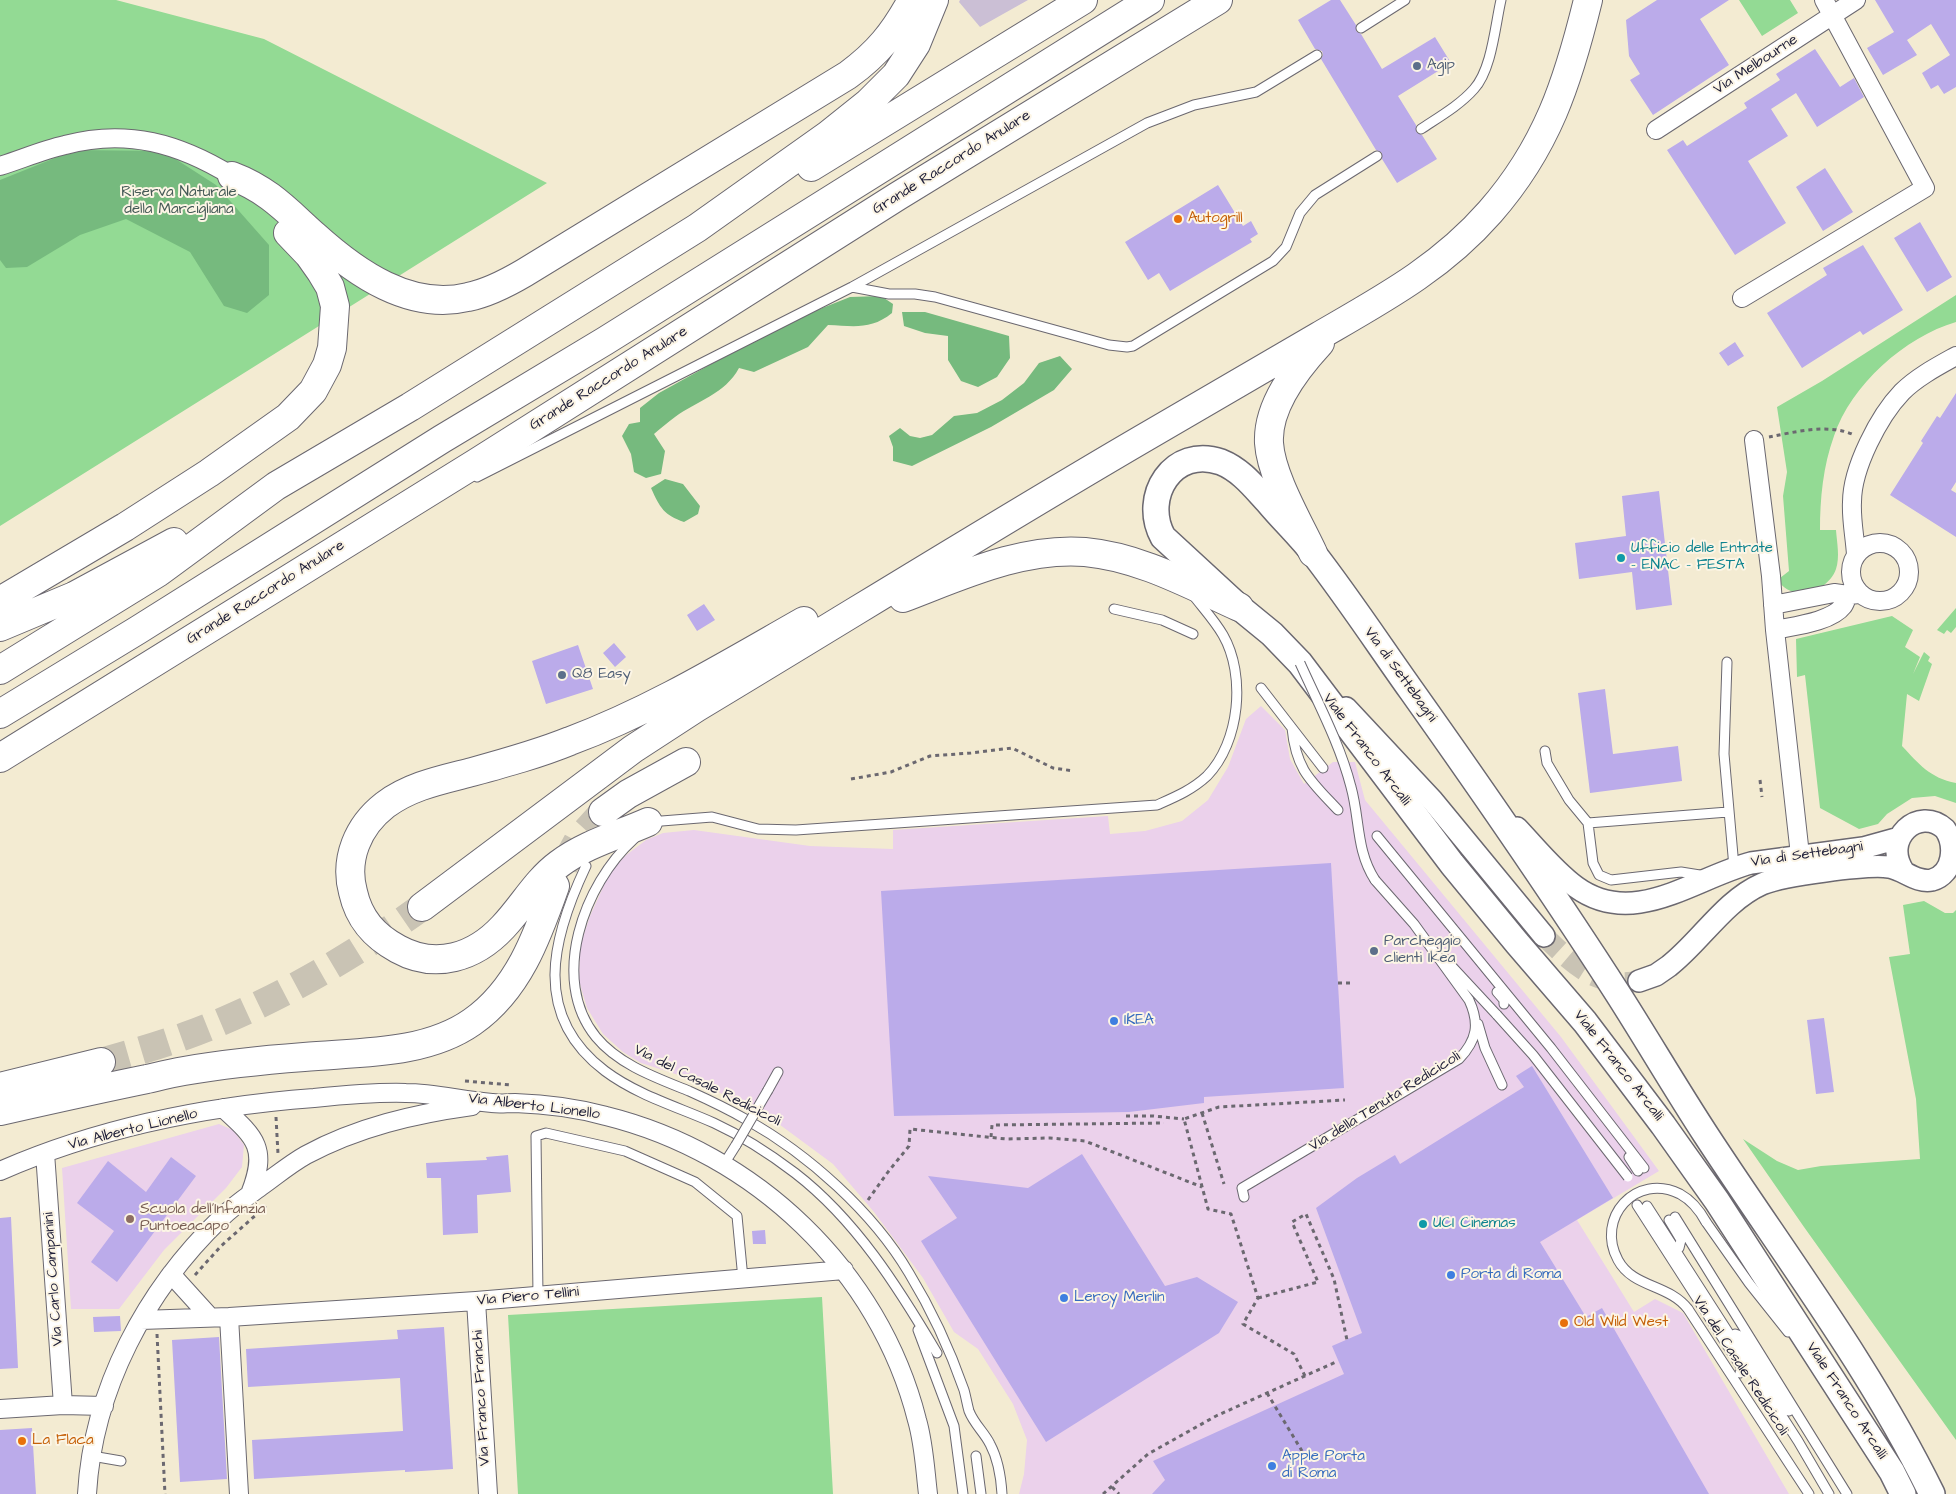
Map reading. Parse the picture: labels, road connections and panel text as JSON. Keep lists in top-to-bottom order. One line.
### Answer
{"streets":{"highway":["Grande Raccordo Anulare"],"main road":["Via di Settebagni","Viale Franco Arcalli","Via della Tenuta Redicicoli"],"street":["Via Melbourne","Via Alberto Lionello","Via Carlo Campanini","Via Piero Tellini","Via Franco Franchi"],"lane":["Via del Casale Redicicoli"]},"crossings":[["Via di Settebagni","Viale Franco Arcalli"],["Via di Settebagni","Via della Tenuta Redicicoli"],["Viale Franco Arcalli","Via del Casale Redicicoli"],["Viale Franco Arcalli","Via della Tenuta Redicicoli"],["Via Alberto Lionello","Via Carlo Campanini"],["Via Alberto Lionello","Via Piero Tellini"],["Via Piero Tellini","Via Franco Franchi"]],"parks":["Riserva Naturale della Marcigliana"],"places":["Agip","Autogrill","Ufficio delle Entrate - ENAC - FESTA","Q8 Easy","Parcheggio clienti Ikea","IKEA","Scuola dell’Infanzia Puntoeacapo","UCI Cinemas","Porta di Roma","Leroy Merlin","Old Wild West","La Flaca","Apple Porta di Roma"]}
